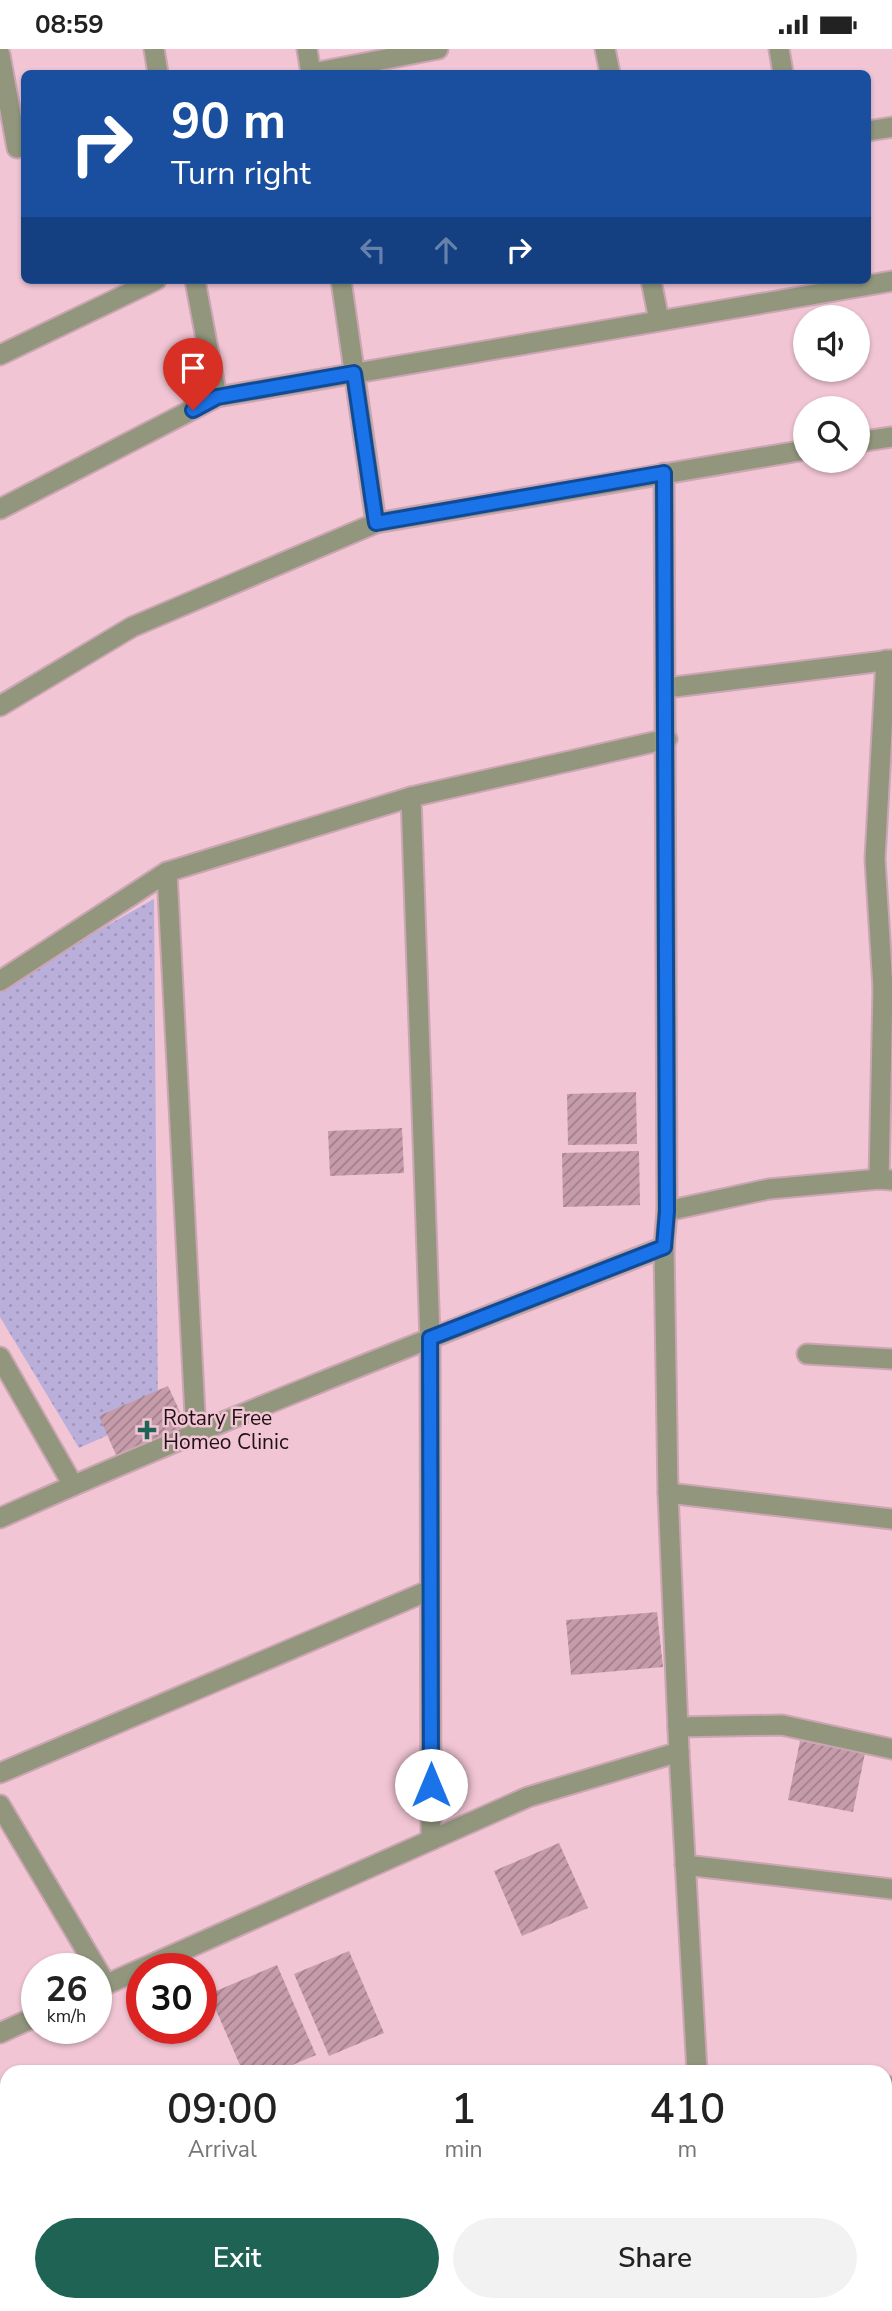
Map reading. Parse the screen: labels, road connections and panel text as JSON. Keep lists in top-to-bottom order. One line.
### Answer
{"places":{"health":["Rotary Free Homeo Clinic"]},"page":{"status":"08:59","turn":["90 m","Turn right"],"speed":"26 km/h","limit":"30","eta":["09:00","Arrival","1","min","410","m"],"buttons":["Exit","Share"]}}
